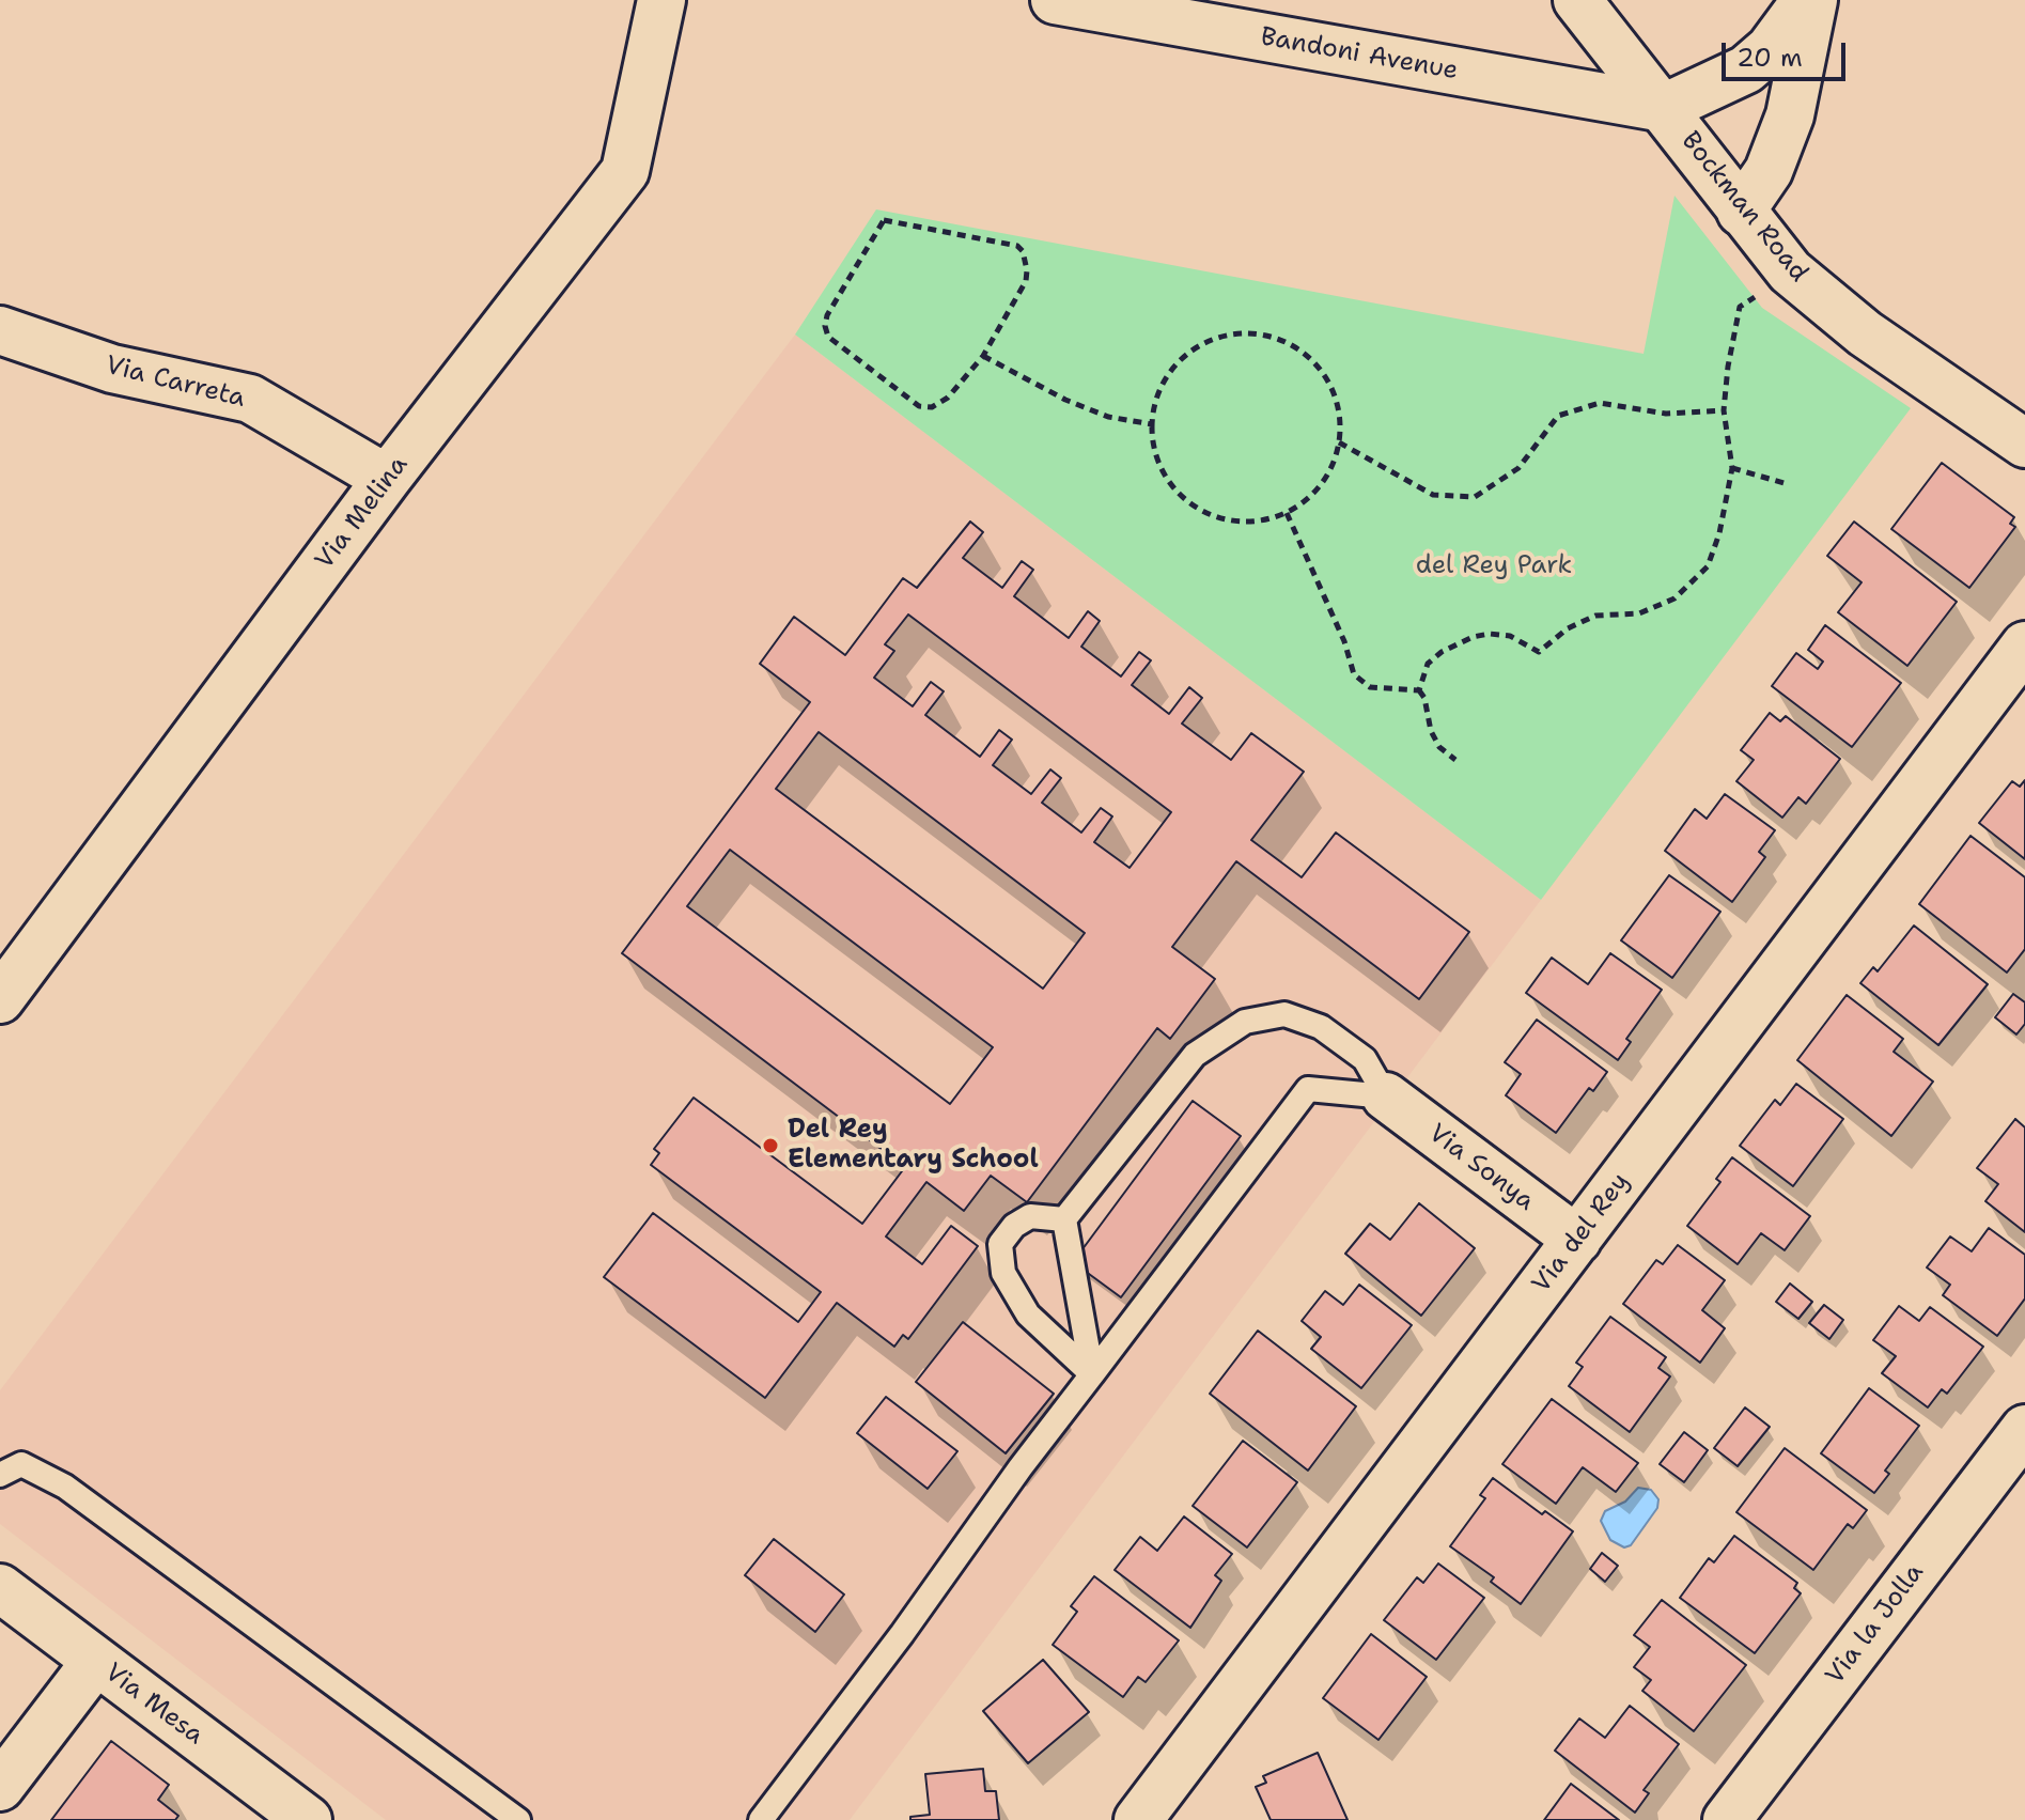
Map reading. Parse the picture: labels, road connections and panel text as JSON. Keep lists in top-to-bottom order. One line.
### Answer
{"streets":{"street":["Bandoni Avenue","Bockman Road","Via Carreta","Via Melina","Via Sonya","Via del Rey","Via la Jolla","Via Mesa"]},"crossings":[["Bandoni Avenue","Bockman Road"],["Via Carreta","Via Melina"],["Via Sonya","Via del Rey"]],"parks":["del Rey Park"],"places":["Del Rey Elementary School"],"scale_bar":"20 m"}
